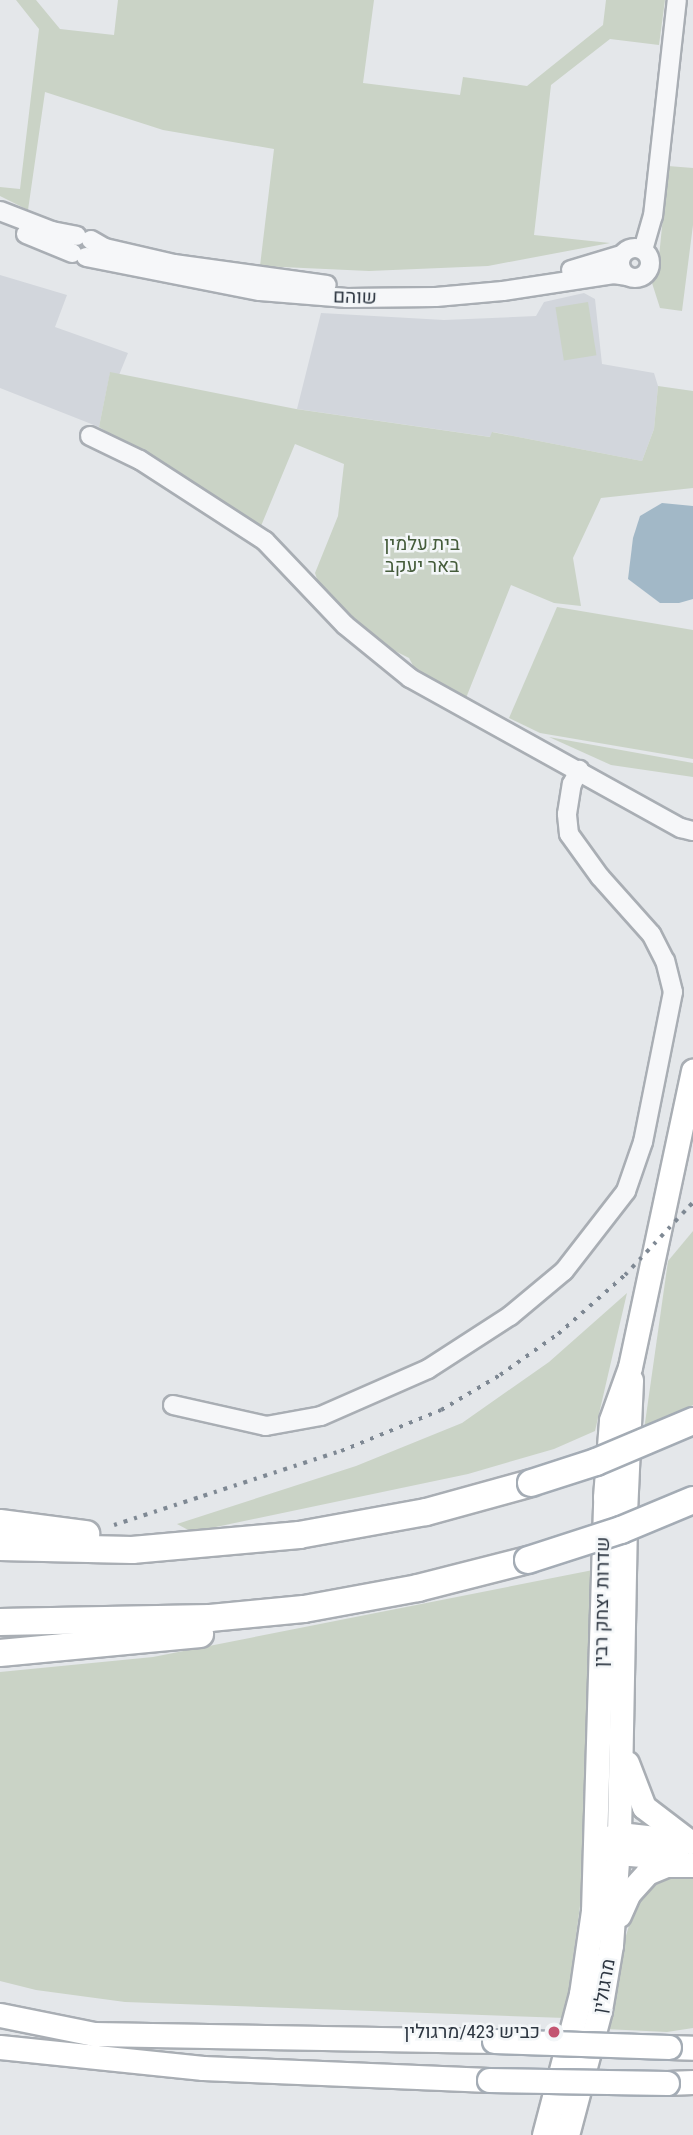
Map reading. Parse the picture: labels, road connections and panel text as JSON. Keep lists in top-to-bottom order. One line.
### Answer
{"streets":{"main road":["שדרות יצחק רבין","מרגולין"],"street":["שוהם"]},"crossings":[["שדרות יצחק רבין","מרגולין"]],"parks":["בית עלמין באר יעקב"],"places":["כביש 423/מרגולין"]}
